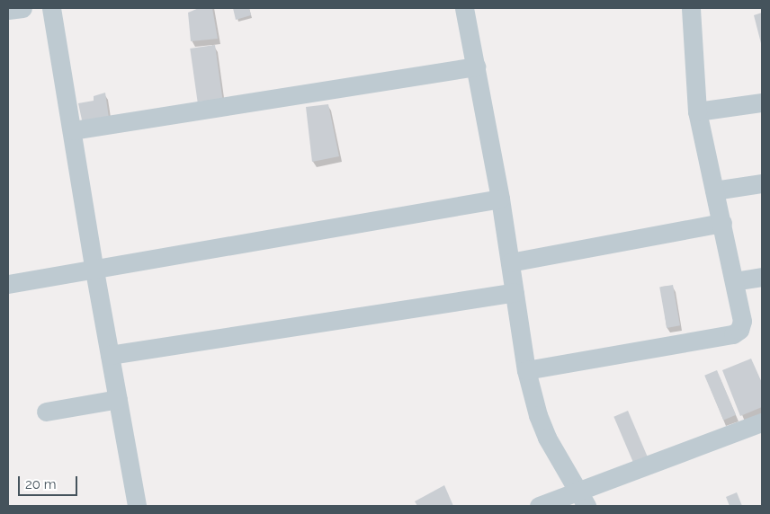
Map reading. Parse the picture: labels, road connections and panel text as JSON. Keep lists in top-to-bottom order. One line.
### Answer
{"scale_bar":"20 m"}
